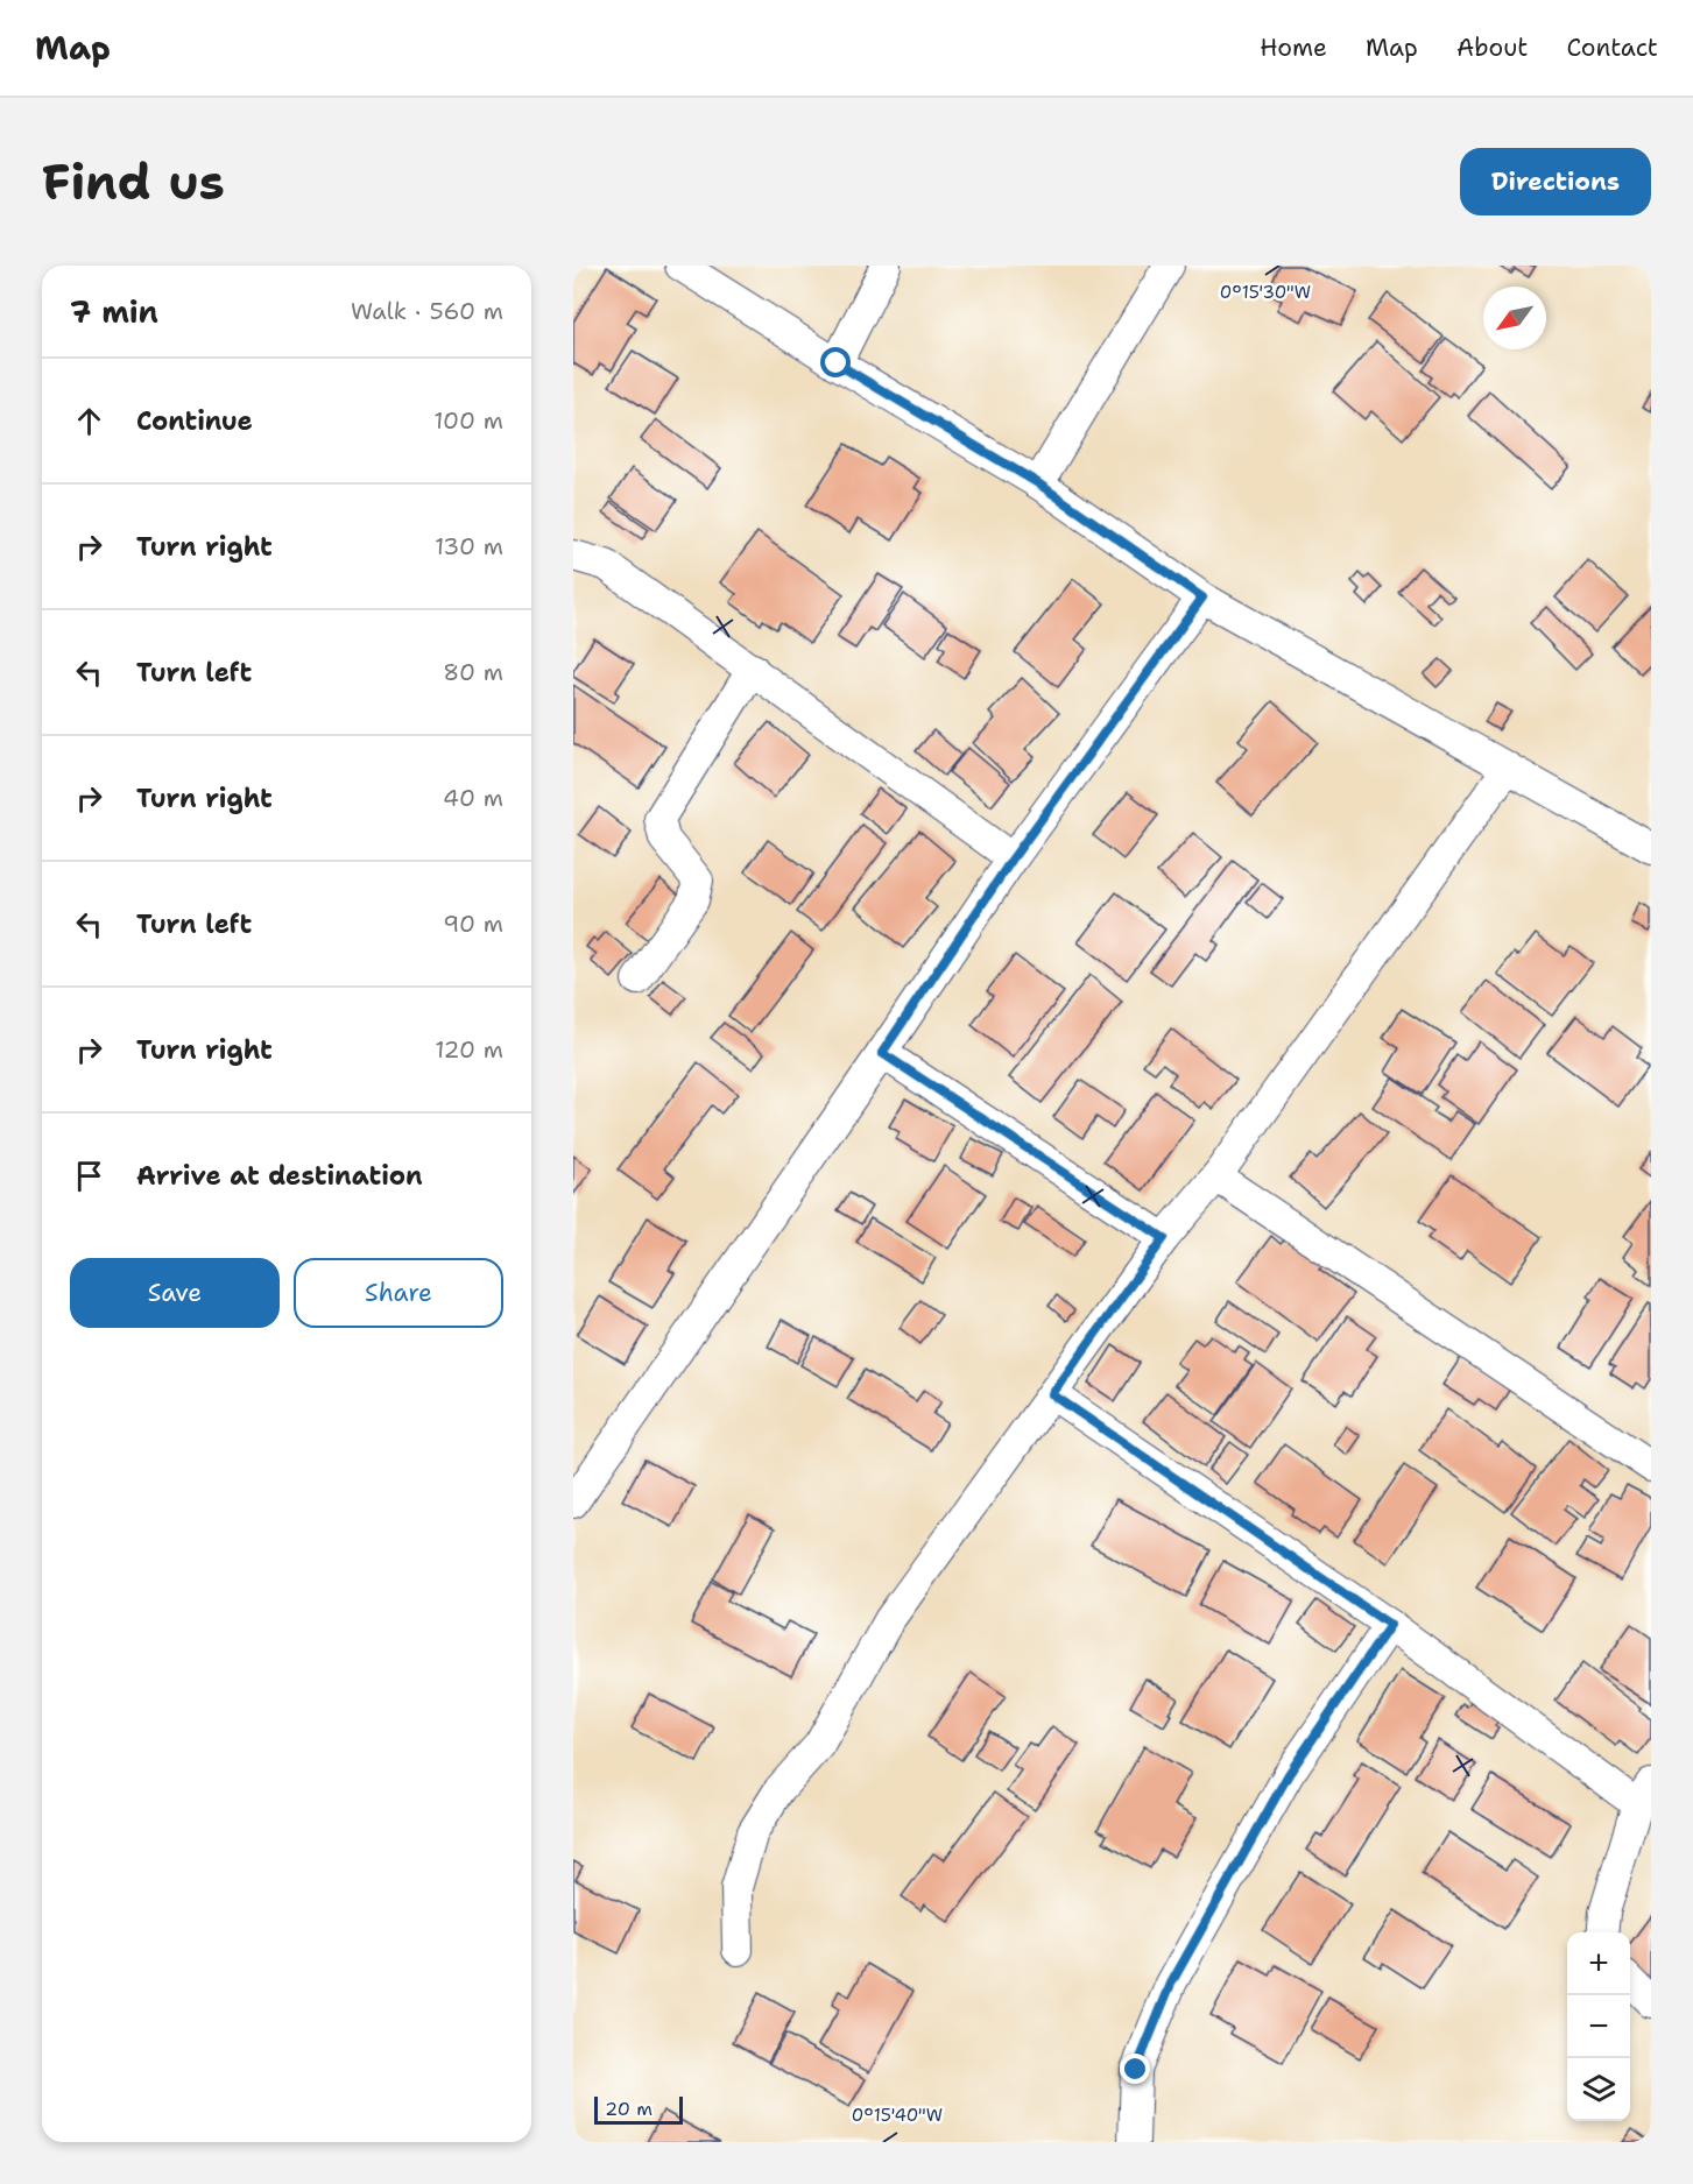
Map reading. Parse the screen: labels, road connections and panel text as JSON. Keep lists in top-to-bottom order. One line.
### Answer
{"scale_bar":"20 m","north":"bottom left","page":{"header":"Map","nav":["Home","Map","About","Contact"],"buttons":["Directions",["Save","Share"]],"title":"Find us","heading":["7 min","Walk · 560 m"],"list":[["Continue","100 m"],["Turn right","130 m"],["Turn left","80 m"],["Turn right","40 m"],["Turn left","90 m"],["Turn right","120 m"],"Arrive at destination"],"map_buttons":["+","−"],"scale":"20 m"},"coordinates":["0°15'30\"W","0°15'40\"W"]}
